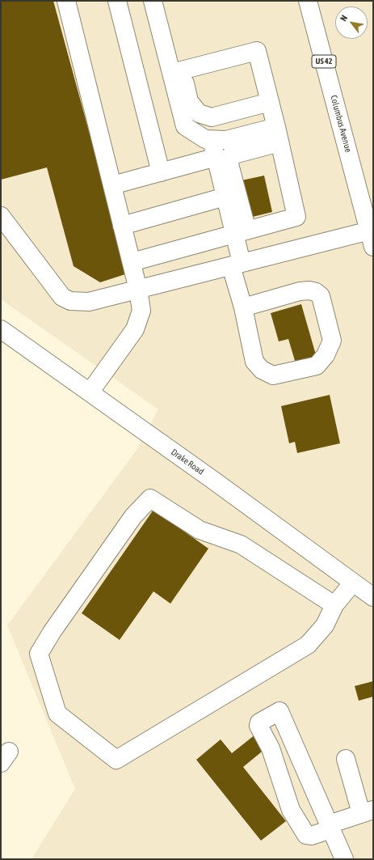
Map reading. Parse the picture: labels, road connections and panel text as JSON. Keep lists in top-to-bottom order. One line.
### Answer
{"streets":{"street":["US 42","Columbus Avenue","Drake Road"]},"north":"top left"}
